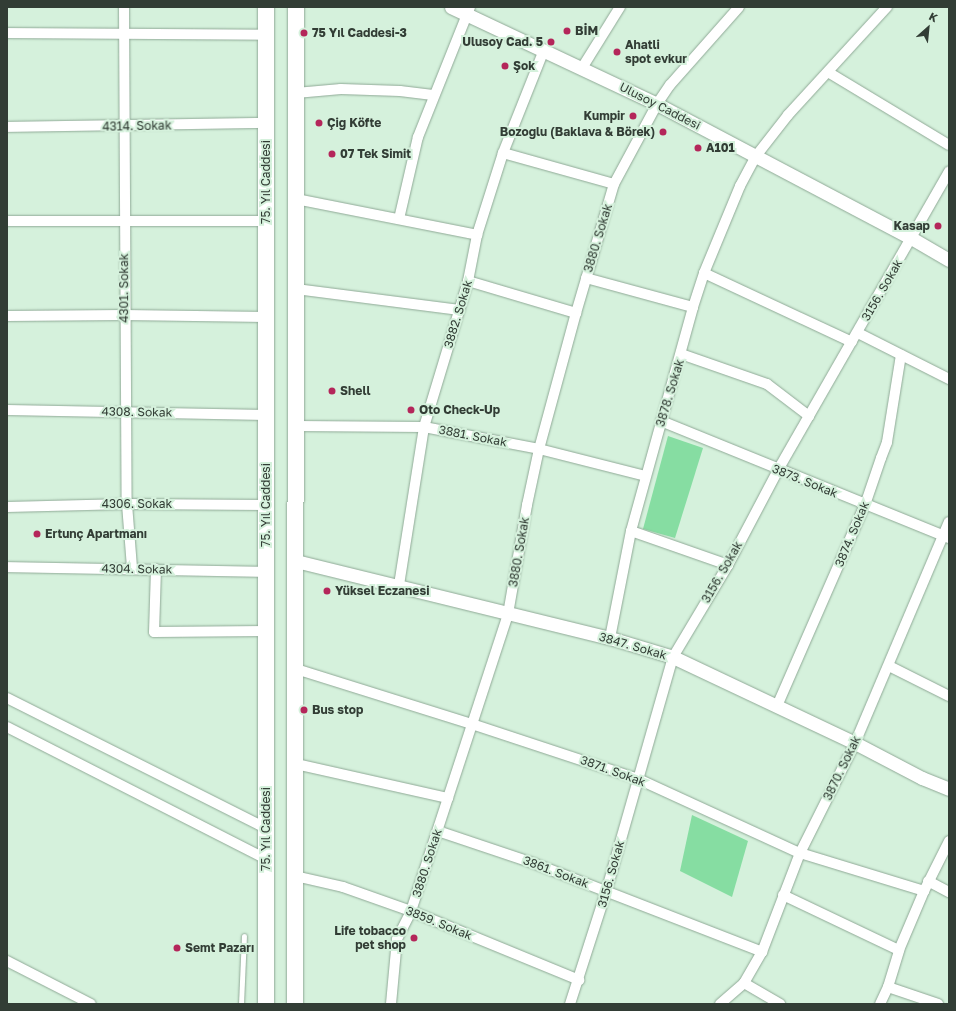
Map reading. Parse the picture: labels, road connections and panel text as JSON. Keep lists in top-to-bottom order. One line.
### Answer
{"streets":{"main road":["75. Yıl Caddesi"],"street":["Ulusoy Caddesi","4314. Sokak","3880. Sokak","4301. Sokak","3156. Sokak","3882. Sokak","3878. Sokak","4308. Sokak","3881. Sokak","3873. Sokak","4306. Sokak","3874. Sokak","4304. Sokak","3847. Sokak","3870. Sokak","3871. Sokak","3861. Sokak","3859. Sokak"]},"crossings":[["Ulusoy Caddesi","3880. Sokak"],["Ulusoy Caddesi","3156. Sokak"],["Ulusoy Caddesi","3882. Sokak"],["Ulusoy Caddesi","3878. Sokak"],["4314. Sokak","75. Yıl Caddesi"],["4314. Sokak","4301. Sokak"],["75. Yıl Caddesi","4308. Sokak"],["75. Yıl Caddesi","4306. Sokak"],["75. Yıl Caddesi","4304. Sokak"],["3880. Sokak","3881. Sokak"],["3880. Sokak","3847. Sokak"],["3880. Sokak","3871. Sokak"],["3880. Sokak","3861. Sokak"],["3880. Sokak","3859. Sokak"],["4301. Sokak","4308. Sokak"],["4301. Sokak","4306. Sokak"],["4301. Sokak","4304. Sokak"],["3156. Sokak","3873. Sokak"],["3156. Sokak","3847. Sokak"],["3156. Sokak","3871. Sokak"],["3156. Sokak","3861. Sokak"],["3156. Sokak","3859. Sokak"],["3882. Sokak","3881. Sokak"],["3882. Sokak","3847. Sokak"],["3878. Sokak","3881. Sokak"],["3878. Sokak","3873. Sokak"],["3878. Sokak","3847. Sokak"],["3873. Sokak","3874. Sokak"],["3873. Sokak","3870. Sokak"],["3874. Sokak","3847. Sokak"],["3847. Sokak","3870. Sokak"],["3870. Sokak","3871. Sokak"],["3870. Sokak","3861. Sokak"]],"places":["BİM","75 Yıl Caddesi-3","Ulusoy Cad. 5","Ahatli spot evkur","Şok","Kumpir","Çig Köfte","Bozoglu (Baklava & Börek)","A101","07 Tek Simit","Kasap","Shell","Oto Check-Up","Ertunç Apartmanı","Yüksel Eczanesi","Bus stop","Life tobacco pet shop","Semt Pazarı"],"north":"top right"}
